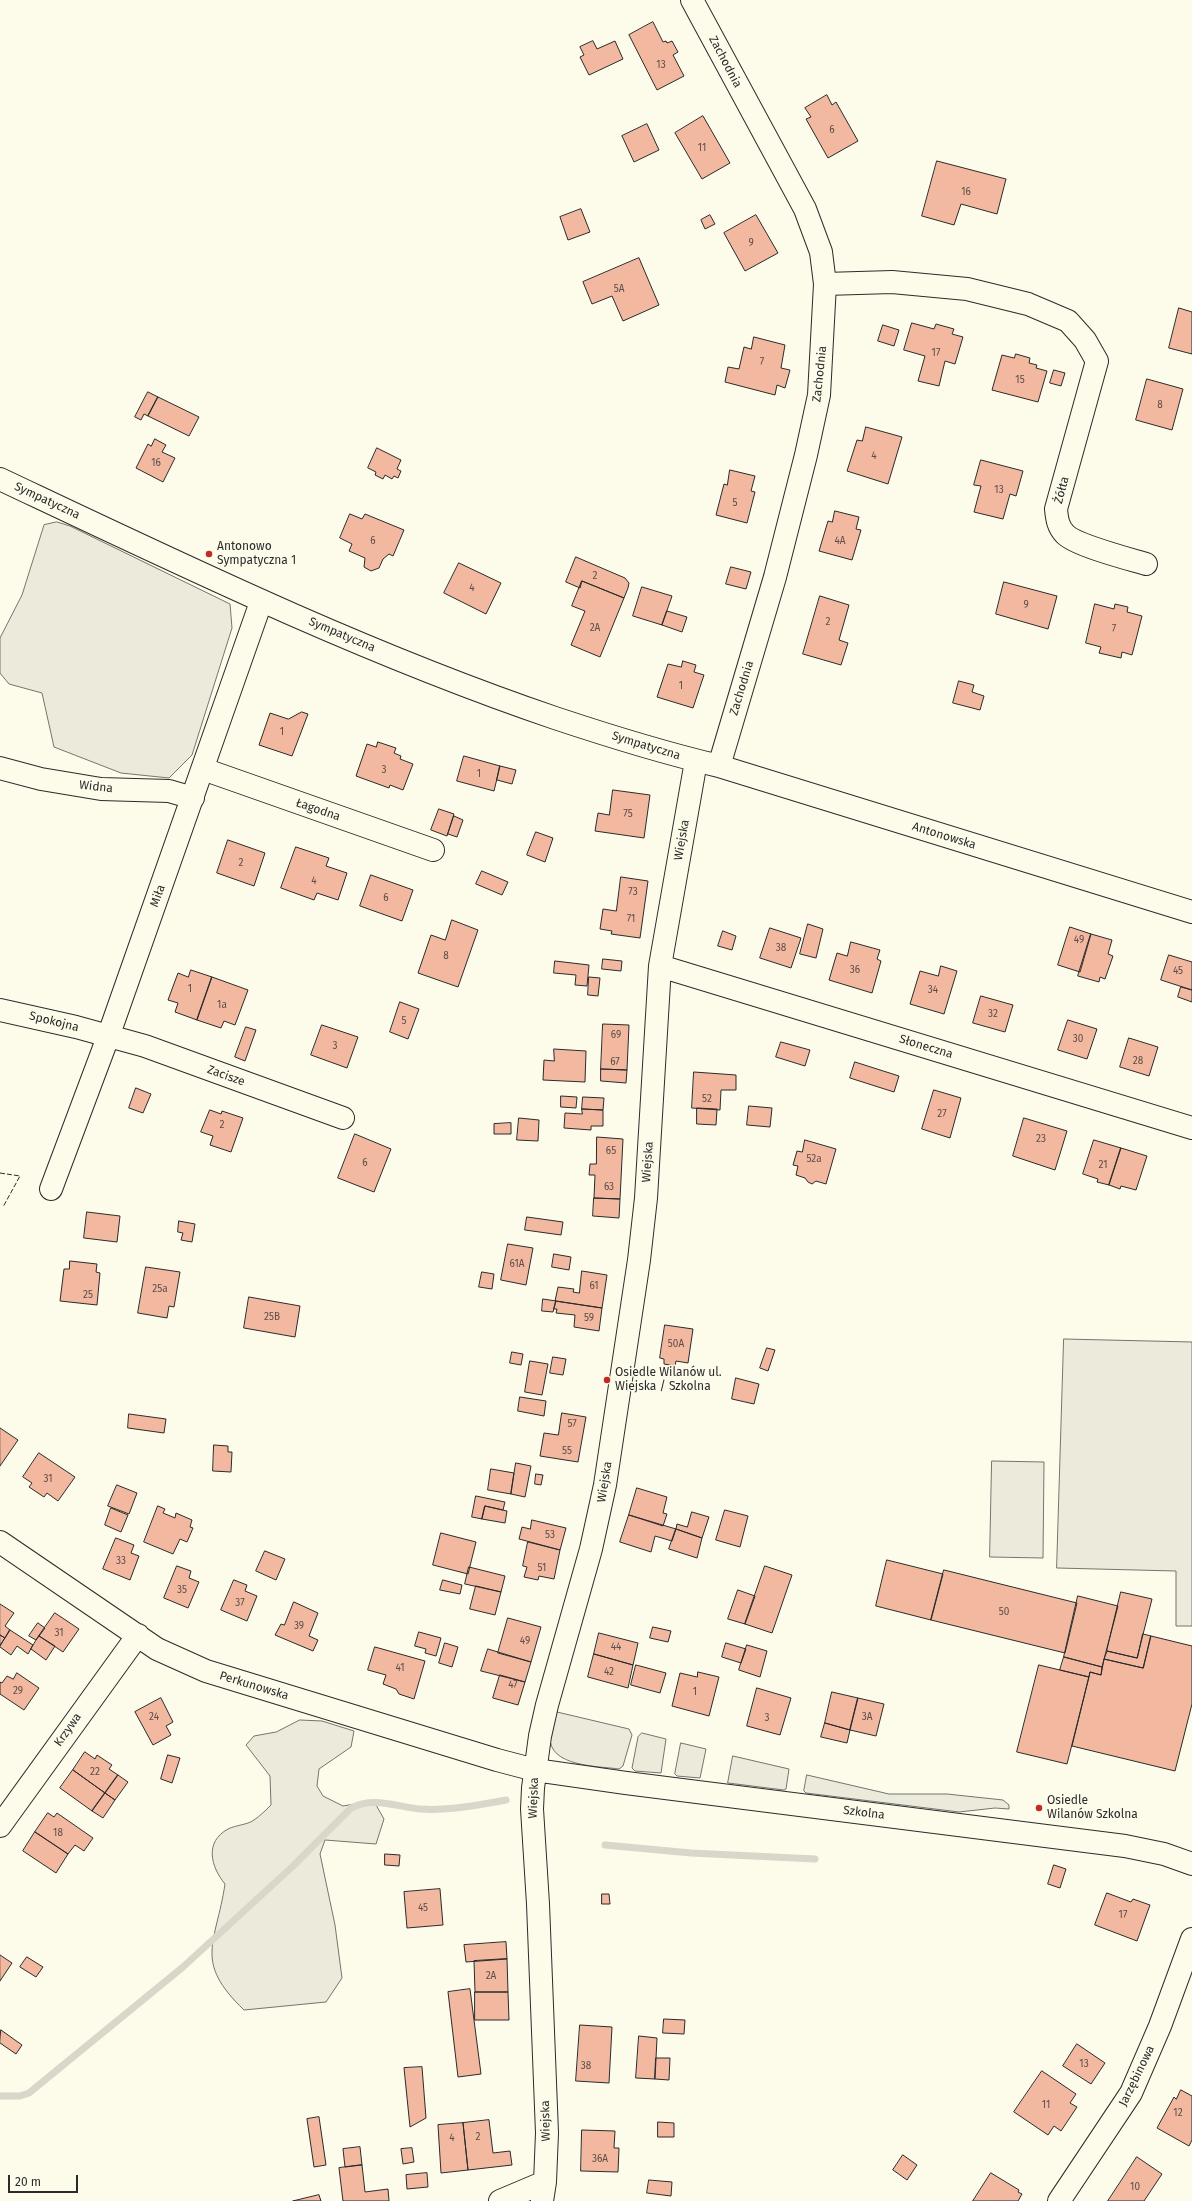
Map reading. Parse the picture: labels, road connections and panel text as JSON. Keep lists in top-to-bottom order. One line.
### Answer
{"streets":{"street":["Zachodnia","Żółta","Sympatyczna","Widna","Łagodna","Antonowska","Wiejska","Miła","Spokojna","Słoneczna","Zacisze","Perkunowska","Krzywa","Szkolna","Jarzębinowa"]},"crossings":[["Zachodnia","Żółta"],["Zachodnia","Antonowska"],["Sympatyczna","Antonowska"],["Sympatyczna","Wiejska"],["Sympatyczna","Miła"],["Widna","Miła"],["Łagodna","Miła"],["Antonowska","Wiejska"],["Wiejska","Słoneczna"],["Wiejska","Perkunowska"],["Wiejska","Szkolna"],["Miła","Spokojna"],["Miła","Zacisze"],["Spokojna","Zacisze"],["Perkunowska","Krzywa"],["Perkunowska","Szkolna"]],"places":["Antonowo Sympatyczna 1","Osiedle Wilanów ul. Wiejska / Szkolna","Osiedle Wilanów Szkolna"],"house_numbers":["13","6","11","16","9","5A","17","7","15","8","4","16","13","5","6","4A","2","4","9","2","2A","7","1","1","3","1","75","2","4","73","6","71","49","38","8","36","45","1","34","1a","32","5","69","30","3","28","67","52","27","2","23","65","52a","6","21","63","61A","61","25a","25","25B","59","50A","57","55","31","53","33","51","35","37","50","39","31","49","44","41","42","47","29","1","24","3A","3","22","18","45","17","2A","13","38","11","12","2","4","36A","10"],"scale_bar":"20 m"}
